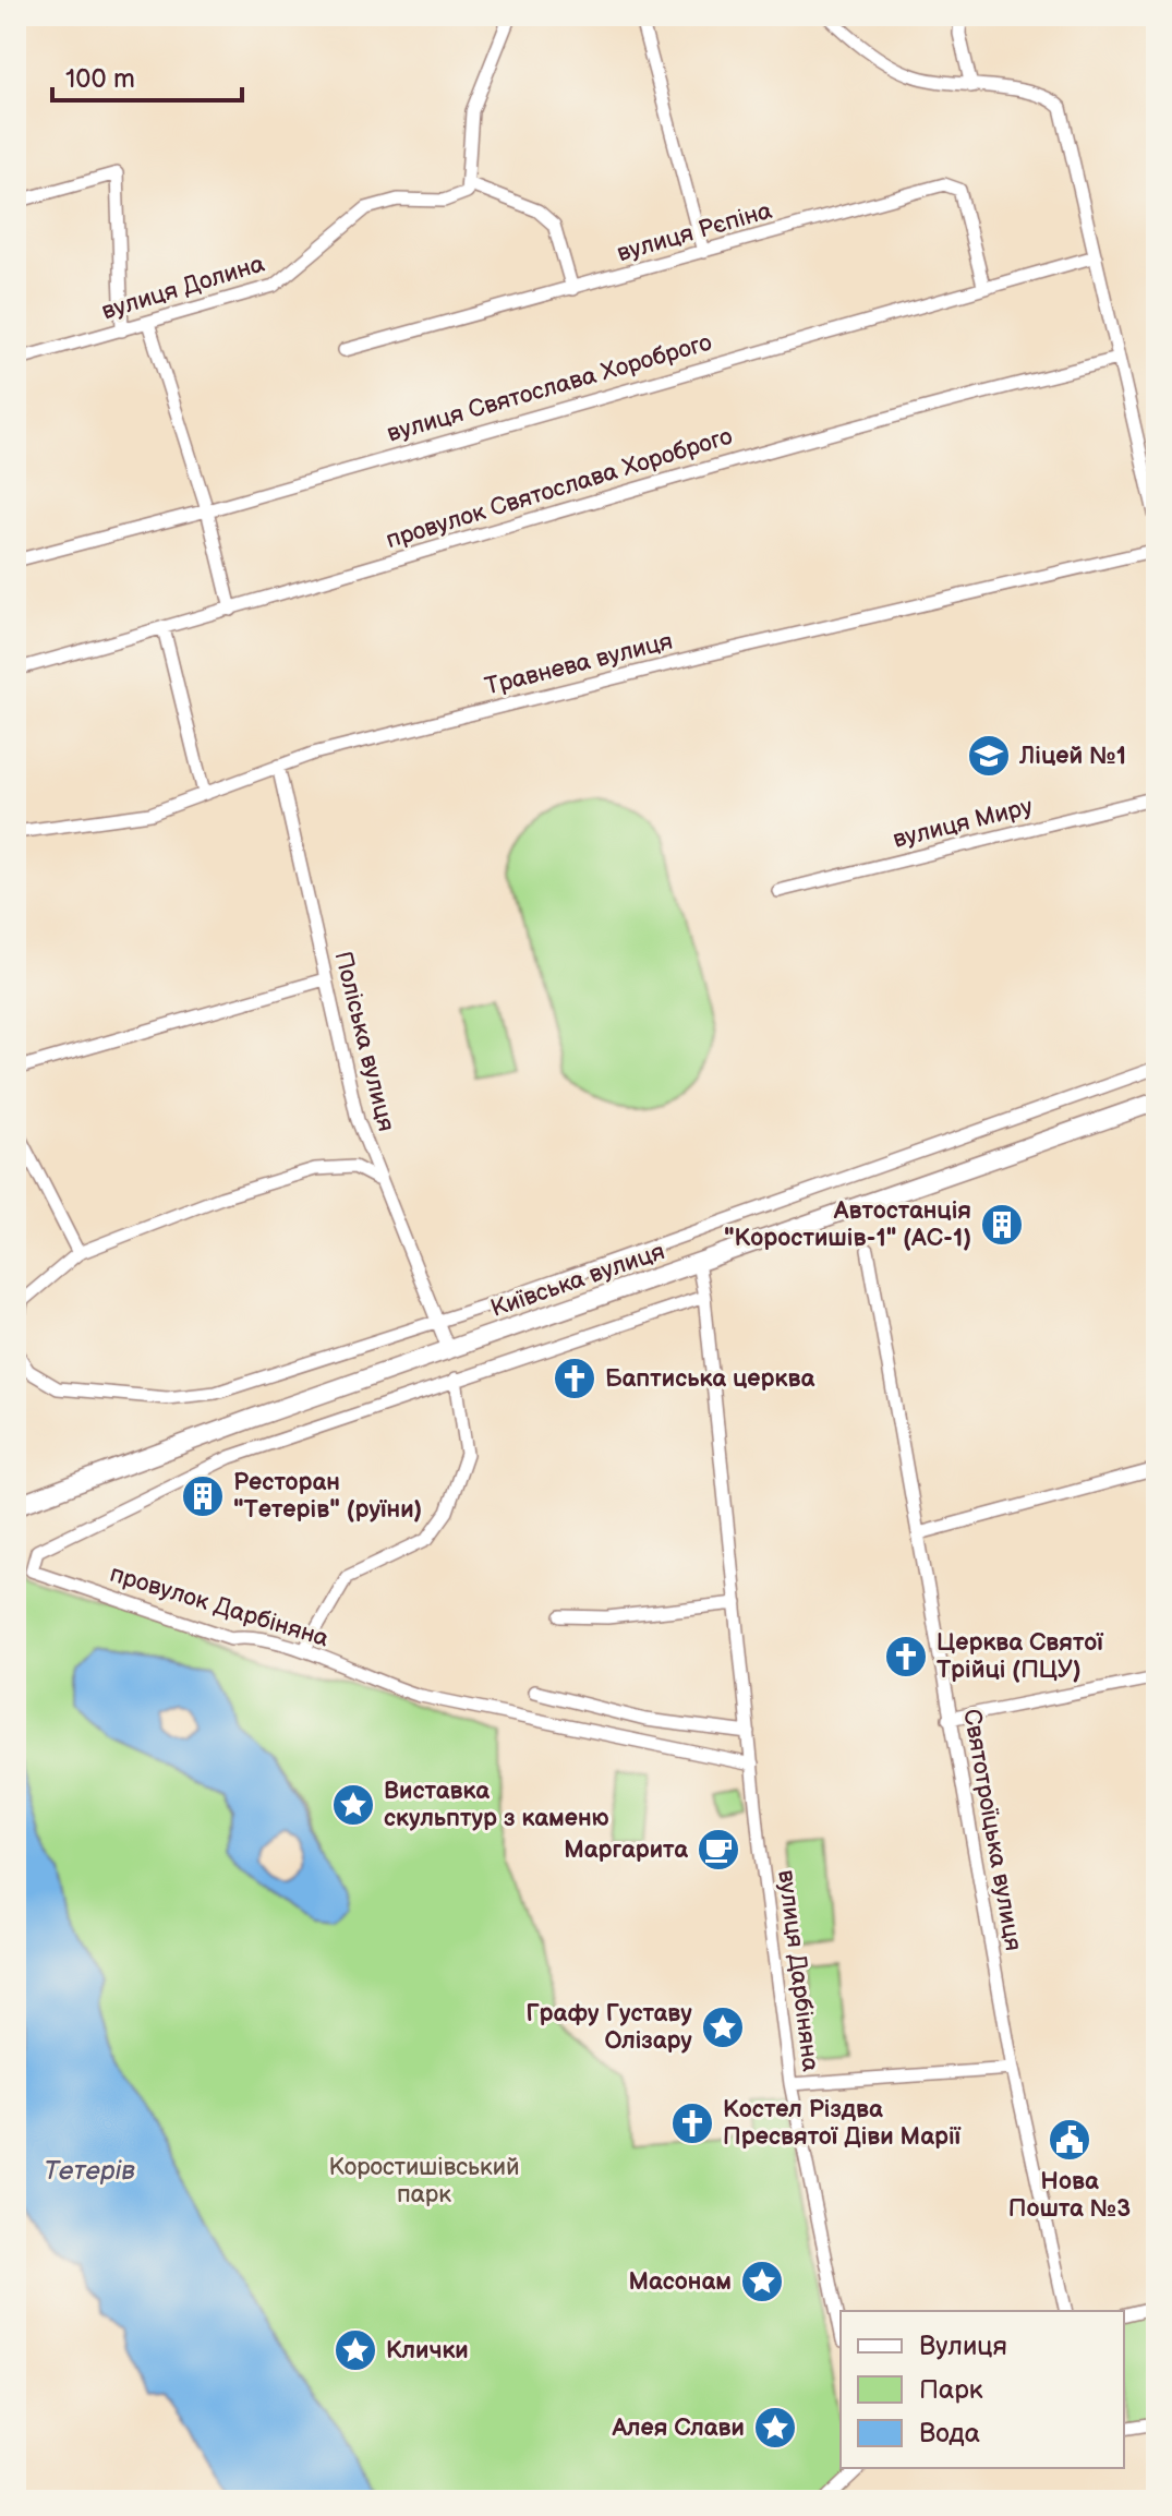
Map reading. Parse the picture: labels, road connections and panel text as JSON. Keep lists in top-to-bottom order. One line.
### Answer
{"streets":{"main road":["Київська вулиця"],"street":["вулиця Рєпіна","вулиця Долина","вулиця Святослава Хороброго","провулок Святослава Хороброго","Травнева вулиця","вулиця Миру","Поліська вулиця","провулок Дарбіняна","Святотроїцька вулиця","вулиця Дарбіняна"]},"crossings":[["вулиця Рєпіна","вулиця Святослава Хороброго"],["Травнева вулиця","Поліська вулиця"],["Поліська вулиця","Київська вулиця"],["Київська вулиця","вулиця Дарбіняна"],["провулок Дарбіняна","вулиця Дарбіняна"]],"water":["Тетерів"],"parks":["Коростишівський парк"],"places":{"school or university":["Ліцей №1"],"building":["Автостанція \"Коростишів-1\" (АС-1)","Ресторан \"Тетерів\" (руїни)"],"church":["Баптиська церква","Церква Святої Трійці (ПЦУ)","Костел Різдва Пресвятої Діви Марії"],"place":["Виставка скульптур з каменю","Графу Густаву Олізару","Масонам","Клички","Алея Слави"],"cafe":["Маргарита"],"public building":["Нова Пошта №3"]},"legend":["Вулиця","Парк","Вода"],"scale_bar":"100 m"}
